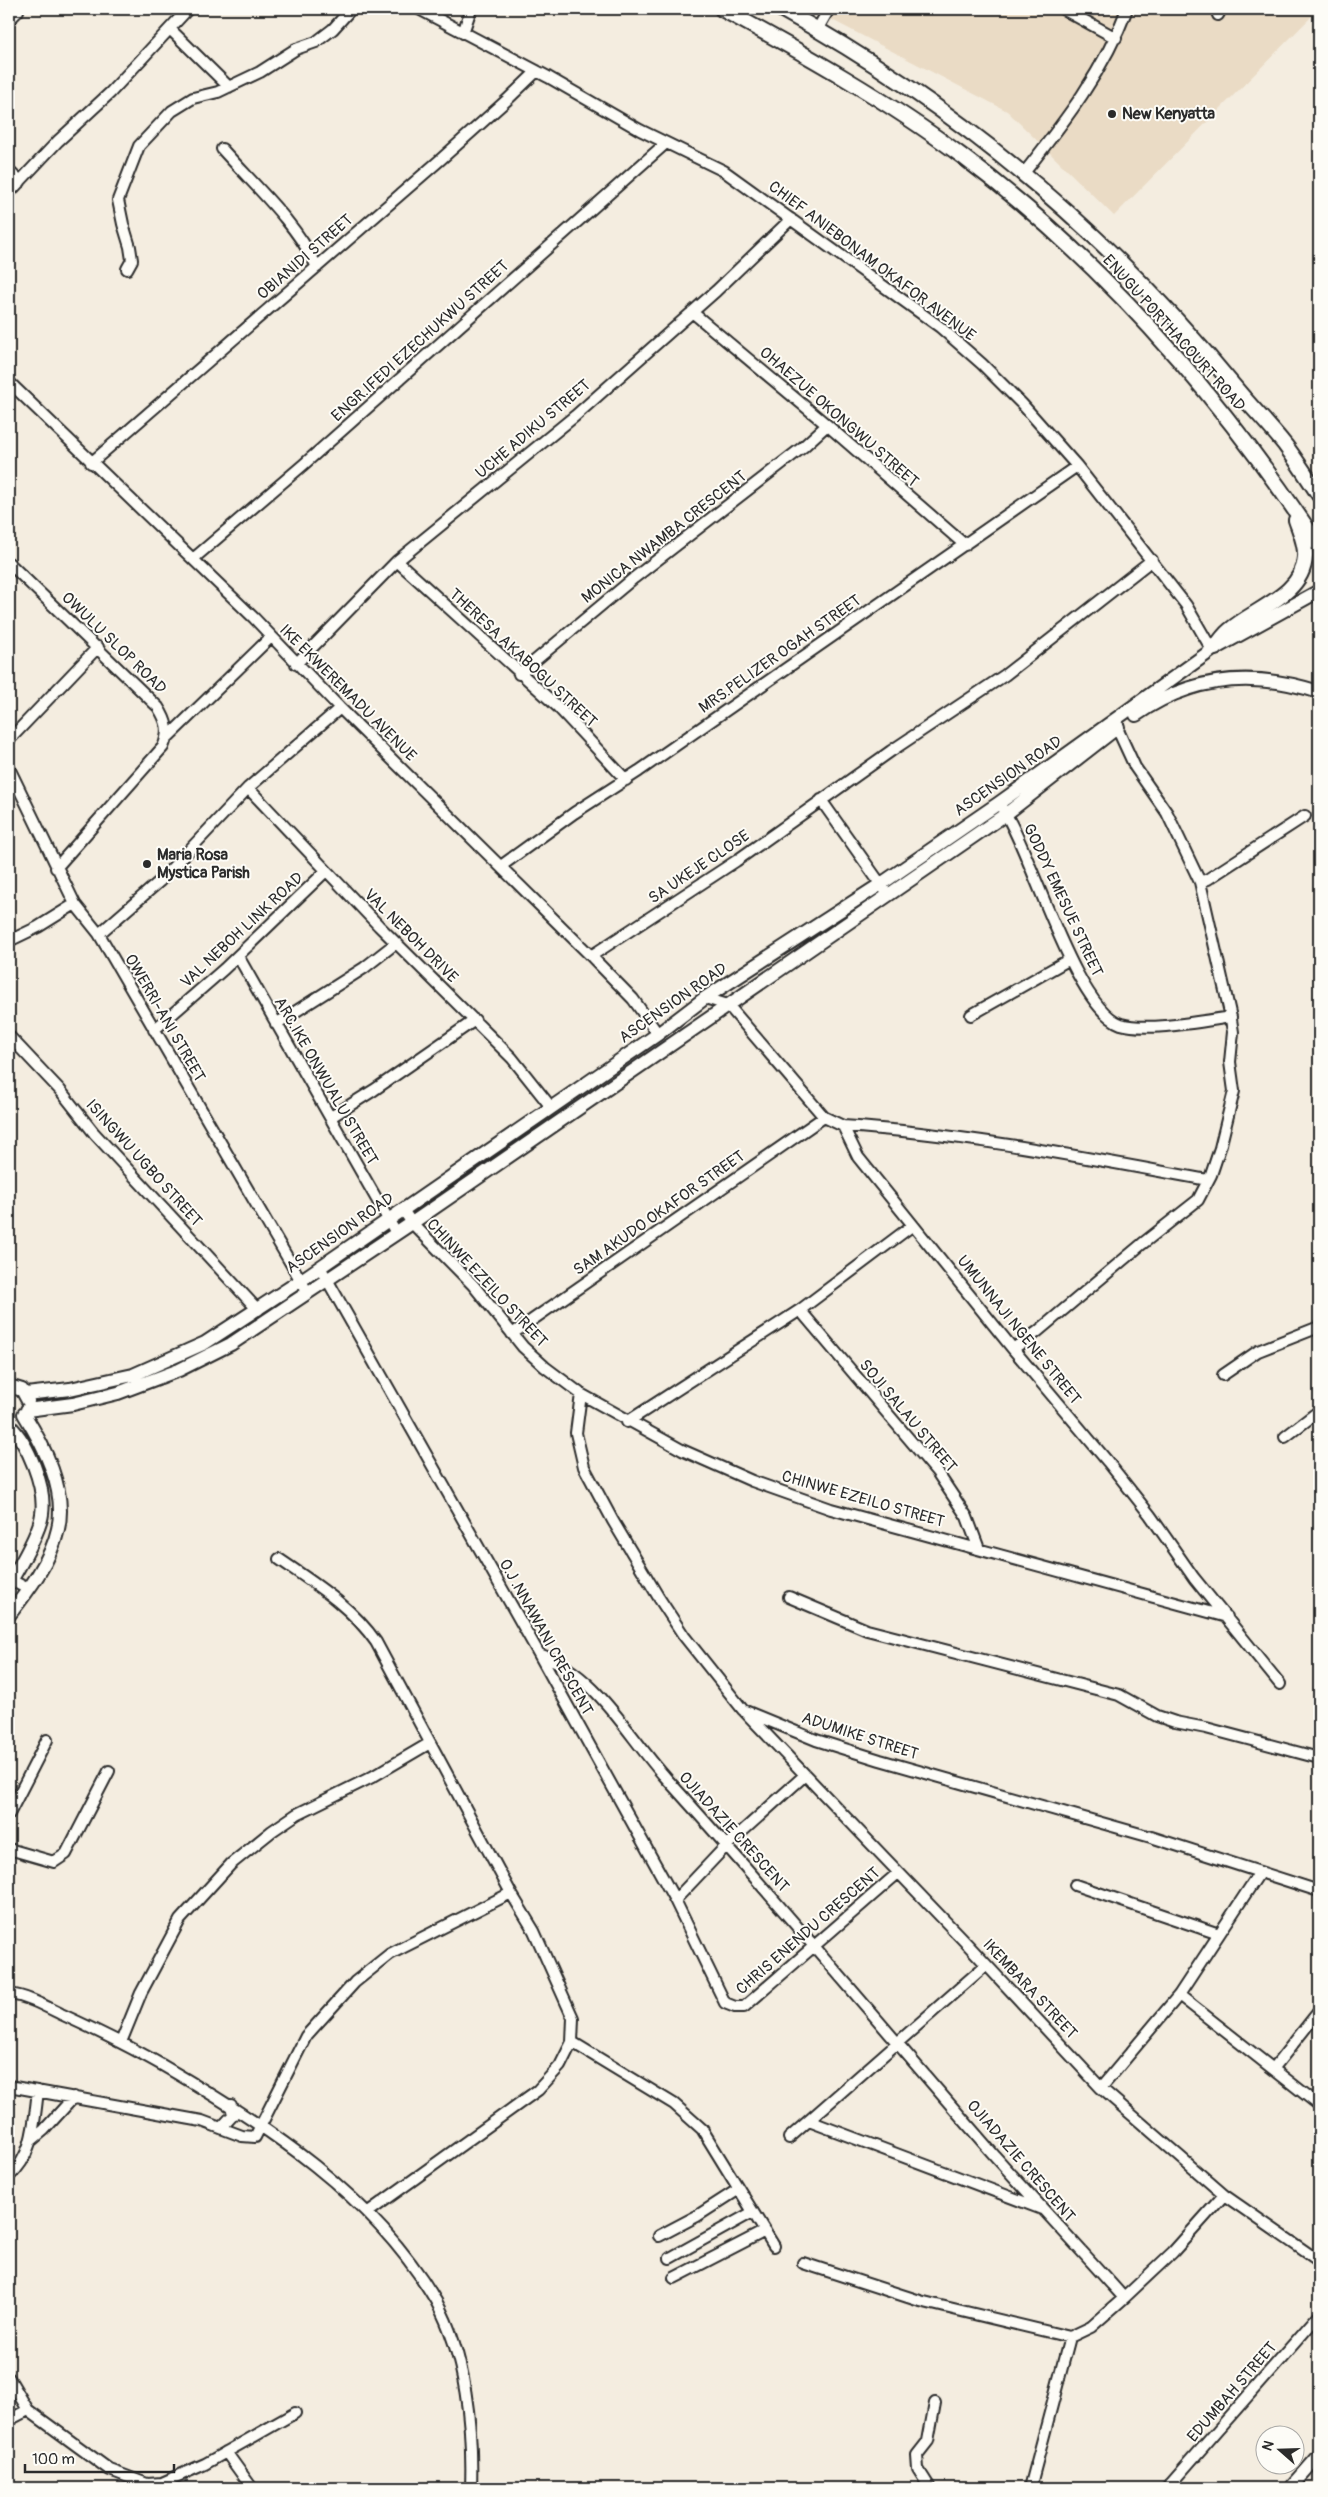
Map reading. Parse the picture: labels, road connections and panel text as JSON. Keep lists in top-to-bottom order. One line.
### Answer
{"streets":{"highway":["ENUGU PORTHACOURT ROAD"],"main road":["ASCENSION ROAD"],"street":["OBIANIDI STREET","CHIEF ANIEBONAM OKAFOR AVENUE","ENGR.IFEDI EZECHUKWU STREET","OHAEZUE OKONGWU STREET","UCHE ADIKU STREET","MONICA NWAMBA CRESCENT","OWULU SLOP ROAD","MRS.PELIZER OGAH STREET","THERESA AKABOGU STREET","IKE EKWEREMADU AVENUE","SA UKEJE CLOSE","GODDY EMESUE STREET","VAL NEBOH LINK ROAD","VAL NEBOH DRIVE","OWERRI-ANI STREET","ARC.IKE ONWUALU STREET","ISINGWU UGBO STREET","SAM AKUDO OKAFOR STREET","CHINWE EZEILO STREET","UMUNNAJI NGENE STREET","SOJI SALAU STREET","O.J .NNAWANI CRESCENT","ADUMIKE STREET","OJIADAZIE CRESCENT","CHRIS ENENDU CRESCENT","IKEMBARA STREET","EDUMBAH STREET"]},"crossings":[["OBIANIDI STREET","CHIEF ANIEBONAM OKAFOR AVENUE"],["OBIANIDI STREET","IKE EKWEREMADU AVENUE"],["CHIEF ANIEBONAM OKAFOR AVENUE","ENGR.IFEDI EZECHUKWU STREET"],["CHIEF ANIEBONAM OKAFOR AVENUE","UCHE ADIKU STREET"],["CHIEF ANIEBONAM OKAFOR AVENUE","MRS.PELIZER OGAH STREET"],["CHIEF ANIEBONAM OKAFOR AVENUE","ASCENSION ROAD"],["CHIEF ANIEBONAM OKAFOR AVENUE","SA UKEJE CLOSE"],["ENGR.IFEDI EZECHUKWU STREET","IKE EKWEREMADU AVENUE"],["OHAEZUE OKONGWU STREET","UCHE ADIKU STREET"],["OHAEZUE OKONGWU STREET","MONICA NWAMBA CRESCENT"],["OHAEZUE OKONGWU STREET","MRS.PELIZER OGAH STREET"],["UCHE ADIKU STREET","THERESA AKABOGU STREET"],["UCHE ADIKU STREET","IKE EKWEREMADU AVENUE"],["MONICA NWAMBA CRESCENT","THERESA AKABOGU STREET"],["MRS.PELIZER OGAH STREET","THERESA AKABOGU STREET"],["MRS.PELIZER OGAH STREET","IKE EKWEREMADU AVENUE"],["IKE EKWEREMADU AVENUE","ASCENSION ROAD"],["IKE EKWEREMADU AVENUE","SA UKEJE CLOSE"],["ASCENSION ROAD","GODDY EMESUE STREET"],["ASCENSION ROAD","VAL NEBOH DRIVE"],["ASCENSION ROAD","OWERRI-ANI STREET"],["ASCENSION ROAD","ARC.IKE ONWUALU STREET"],["ASCENSION ROAD","ISINGWU UGBO STREET"],["ASCENSION ROAD","CHINWE EZEILO STREET"],["ASCENSION ROAD","O.J .NNAWANI CRESCENT"],["VAL NEBOH LINK ROAD","VAL NEBOH DRIVE"],["VAL NEBOH LINK ROAD","OWERRI-ANI STREET"],["VAL NEBOH LINK ROAD","ARC.IKE ONWUALU STREET"],["SAM AKUDO OKAFOR STREET","CHINWE EZEILO STREET"],["CHINWE EZEILO STREET","UMUNNAJI NGENE STREET"],["CHINWE EZEILO STREET","SOJI SALAU STREET"],["CHINWE EZEILO STREET","ADUMIKE STREET"],["O.J .NNAWANI CRESCENT","OJIADAZIE CRESCENT"],["O.J .NNAWANI CRESCENT","CHRIS ENENDU CRESCENT"],["ADUMIKE STREET","IKEMBARA STREET"],["OJIADAZIE CRESCENT","CHRIS ENENDU CRESCENT"],["CHRIS ENENDU CRESCENT","IKEMBARA STREET"]],"places":["New Kenyatta","Maria Rosa Mystica Parish"],"scale_bar":"100 m","north":"left"}
